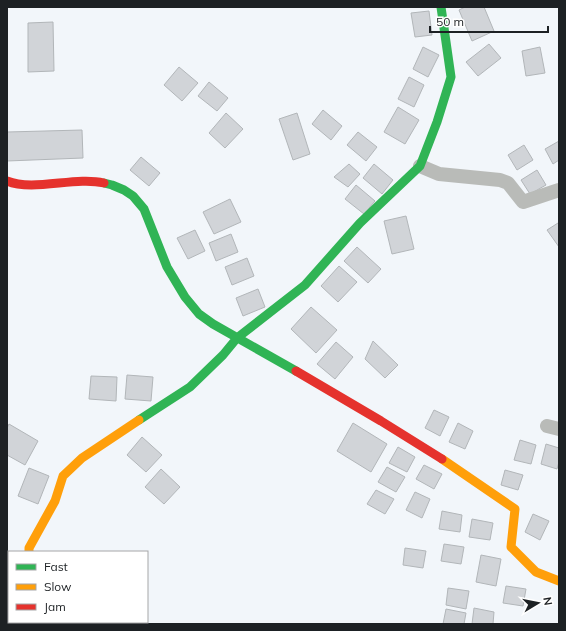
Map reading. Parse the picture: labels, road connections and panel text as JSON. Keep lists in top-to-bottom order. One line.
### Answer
{"legend":["Fast","Slow","Jam"],"scale_bar":"50 m","north":"right"}
